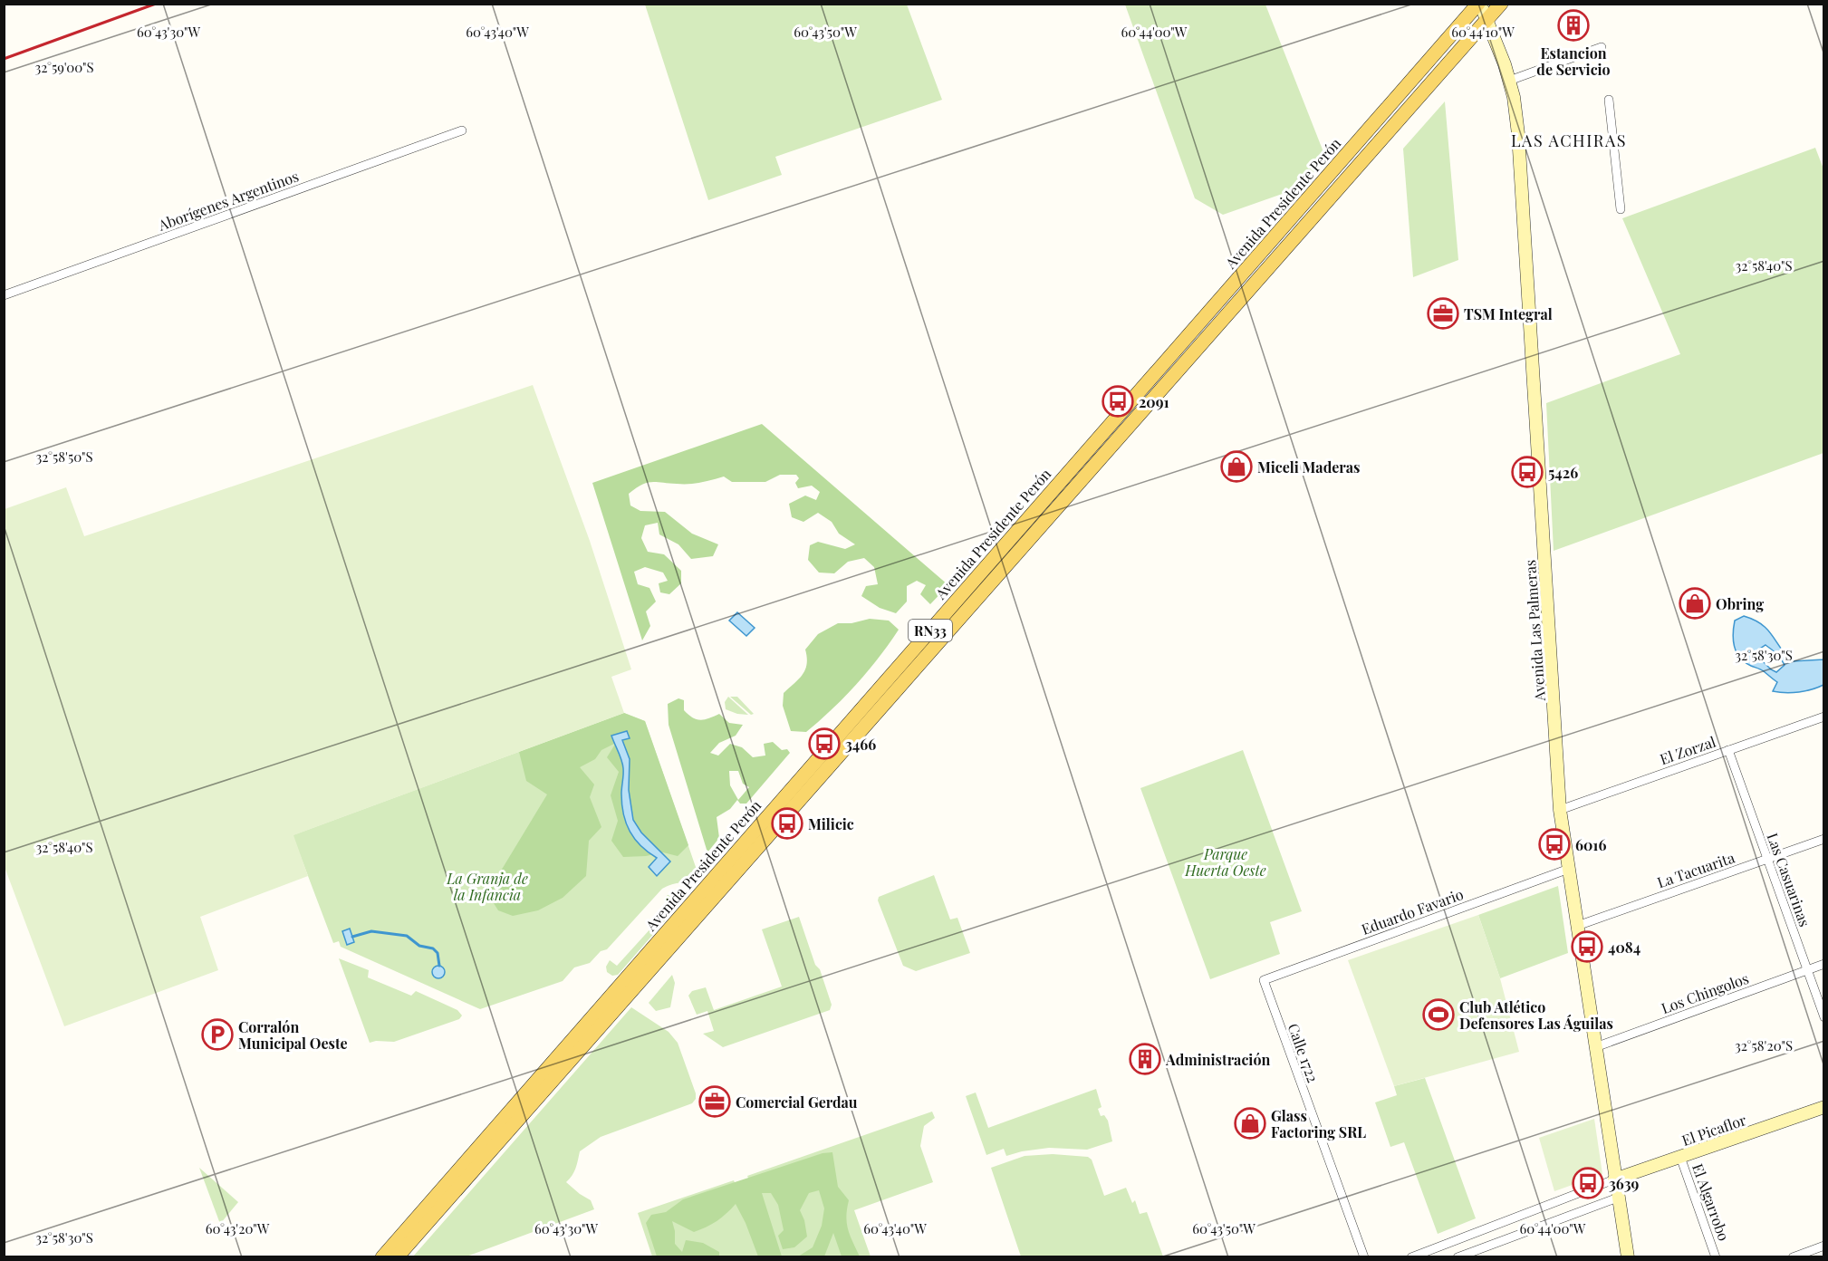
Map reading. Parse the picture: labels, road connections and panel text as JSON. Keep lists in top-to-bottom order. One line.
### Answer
{"streets":{"main road":["Avenida Presidente Perón","RN33","Avenida Las Palmeras","El Picaflor"],"street":["Aborígenes Argentinos","El Zorzal","La Tacuarita","Las Casuarinas","Eduardo Favario","Los Chingolos","Calle 1722","El Algarrobo"]},"crossings":[["Avenida Presidente Perón","RN33"],["Avenida Presidente Perón","Avenida Las Palmeras"],["RN33","Avenida Las Palmeras"],["Avenida Las Palmeras","El Zorzal"],["Avenida Las Palmeras","La Tacuarita"],["Avenida Las Palmeras","Eduardo Favario"],["Avenida Las Palmeras","Los Chingolos"],["Avenida Las Palmeras","El Picaflor"],["El Zorzal","Las Casuarinas"],["La Tacuarita","Las Casuarinas"],["Las Casuarinas","Los Chingolos"],["Eduardo Favario","Calle 1722"],["El Picaflor","El Algarrobo"]],"districts":["LAS ACHIRAS"],"parks":["Parque Huerta Oeste","La Granja de la Infancia"],"places":{"building":["Estancion de Servicio","Administración"],"office":["TSM Integral","Comercial Gerdau"],"bus stop":["2091","5426","3466","Milicic","6016","4084","3639"],"shop":["Miceli Maderas","Obring","Glass Factoring SRL"],"sports":["Club Atlético Defensores Las Águilas"],"parking":["Corralón Municipal Oeste"]},"coordinates":["60°43'30\"W","60°43'40\"W","60°43'50\"W","60°44'00\"W","60°44'10\"W","32°59'00\"S","32°58'40\"S","32°58'50\"S","32°58'30\"S","32°58'20\"S","60°43'20\"W"]}
